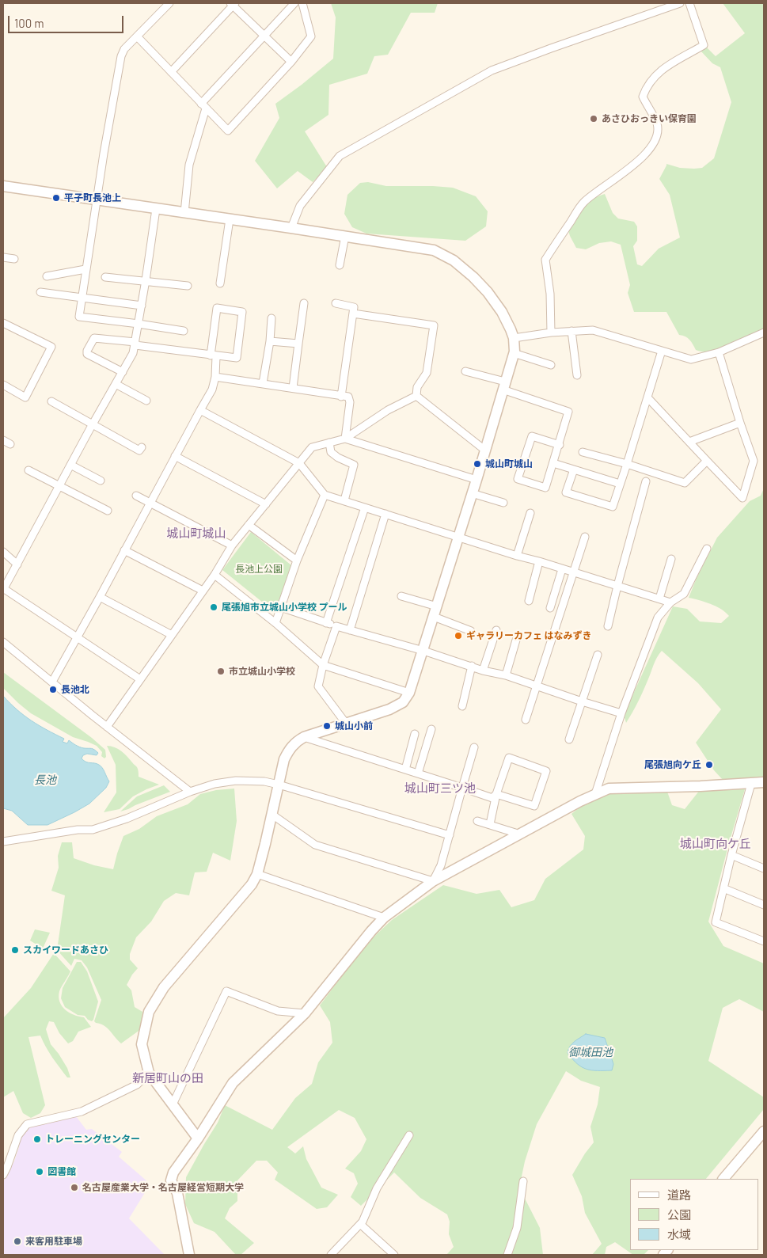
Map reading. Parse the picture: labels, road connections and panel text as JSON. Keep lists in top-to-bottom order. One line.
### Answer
{"districts":["城山町城山","城山町三ツ池","城山町向ケ丘","新居町山の田"],"water":["長池","御城田池"],"parks":["長池上公園"],"places":["あさひおっきい保育園","平子町長池上","城山町城山","尾張旭市立城山小学校 プール","ギャラリーカフェ はなみずき","市立城山小学校","長池北","城山小前","尾張旭向ケ丘","スカイワードあさひ","トレーニングセンター","図書館","名古屋産業大学・名古屋経営短期大学","来客用駐車場"],"legend":["道路","公園","水域"],"scale_bar":"100 m"}
